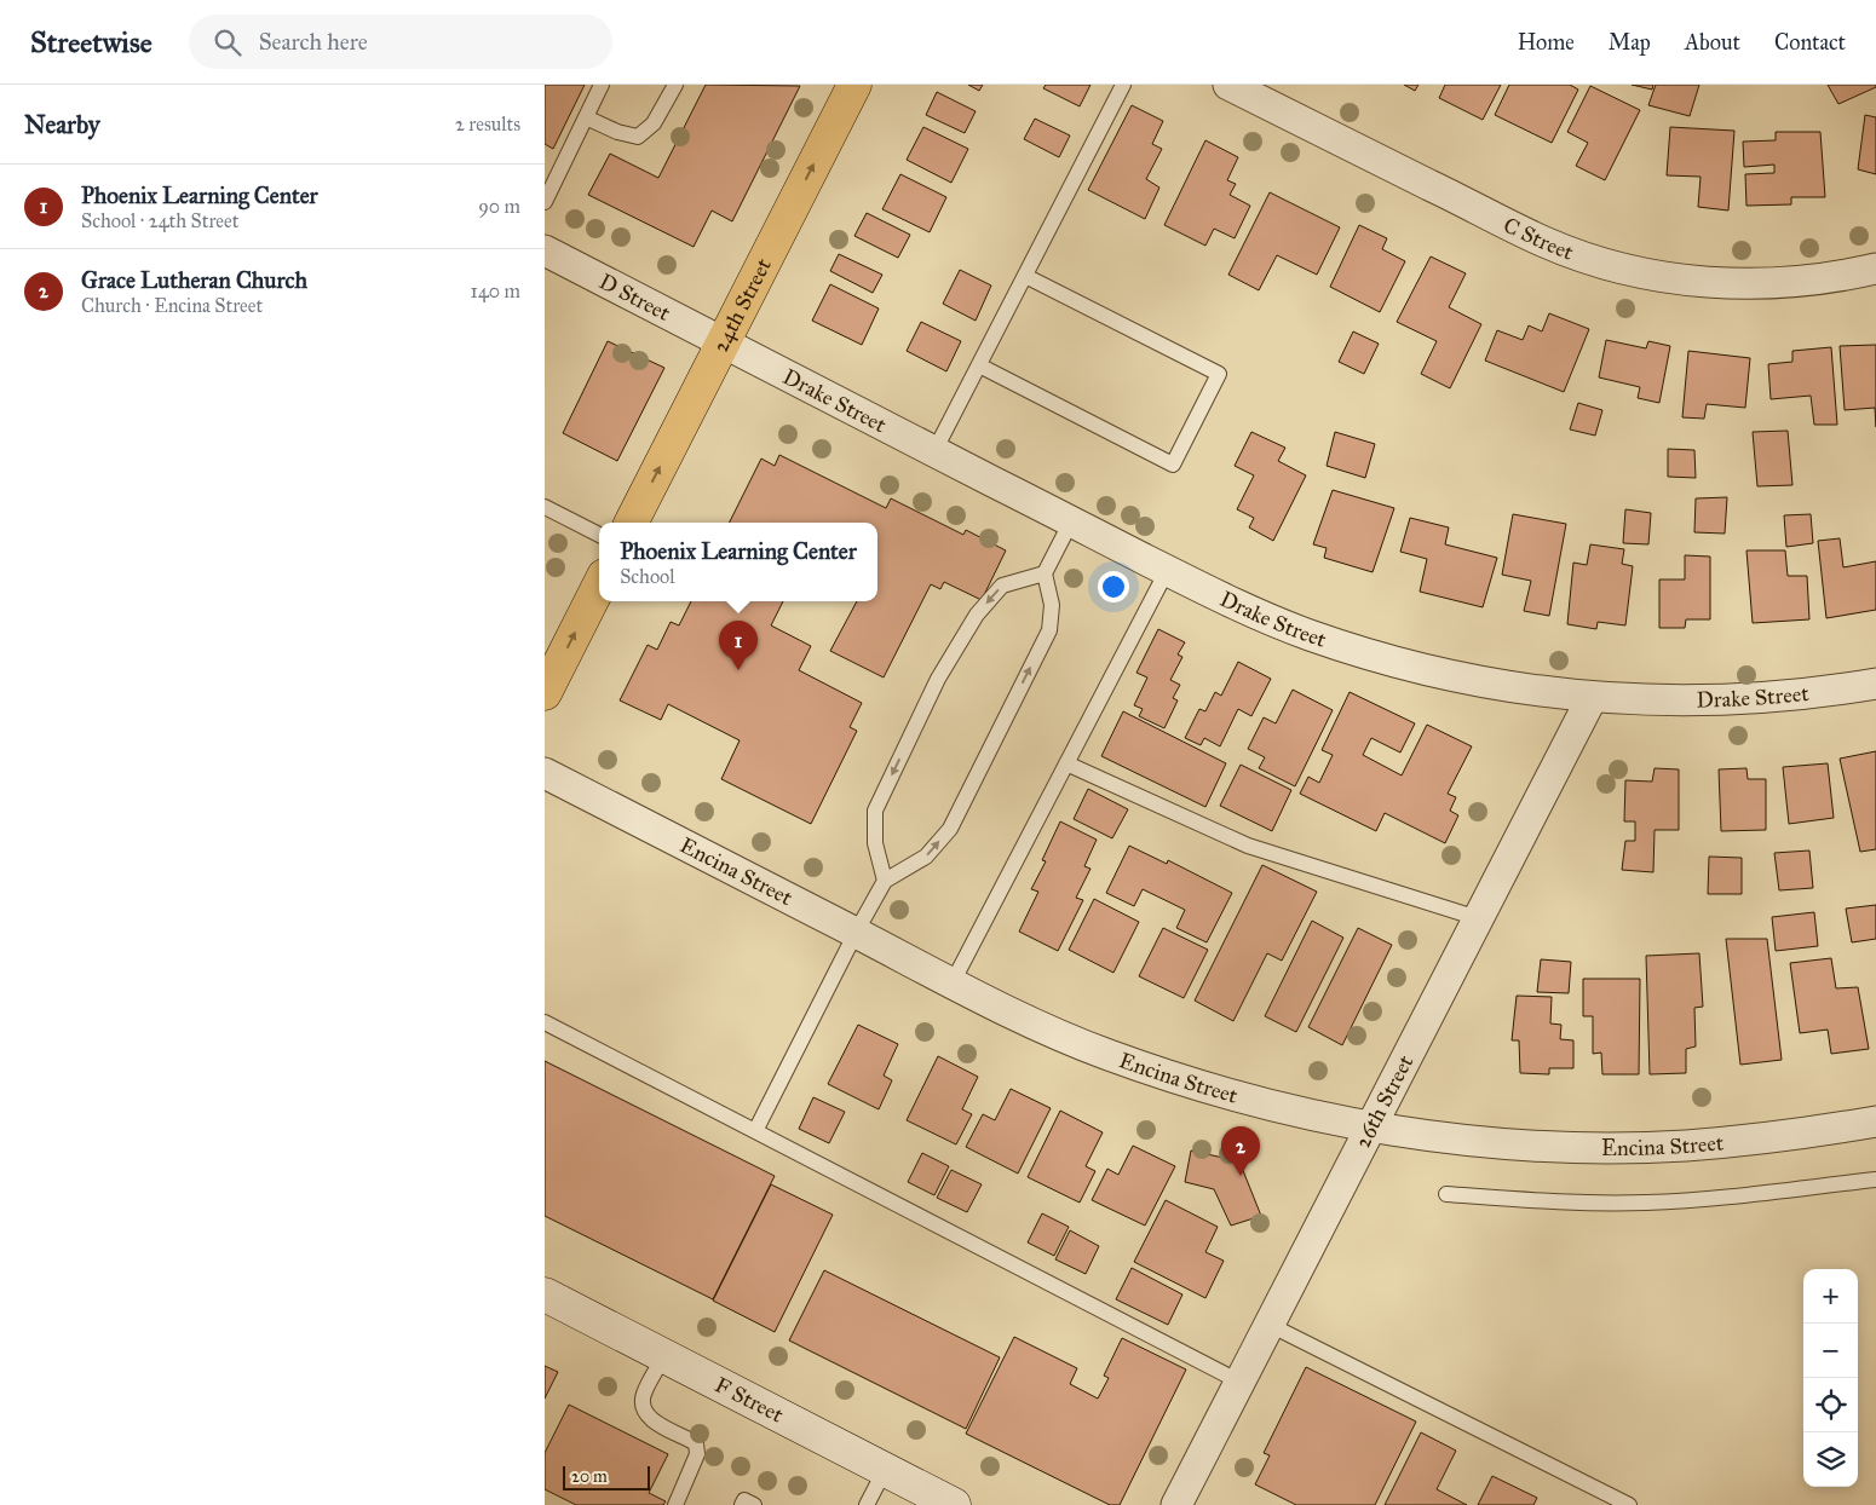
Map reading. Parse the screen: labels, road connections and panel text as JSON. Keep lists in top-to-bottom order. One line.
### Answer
{"streets":{"main road":["24th Street","F Street"],"street":["C Street","D Street","Drake Street","Encina Street","26th Street"]},"crossings":[["D Street","24th Street"],["D Street","Drake Street"],["24th Street","Drake Street"],["Drake Street","26th Street"],["Encina Street","26th Street"]],"one_way":["24th Street"],"scale_bar":"20 m","page":{"header":"Streetwise","search":"Search here","nav":["Home","Map","About","Contact"],"heading":["Nearby","2 results"],"list":[{"mark":"1","name":"Phoenix Learning Center","note":"School · 24th Street","value":"90 m"},{"mark":"2","name":"Grace Lutheran Church","note":"Church · Encina Street","value":"140 m"}],"popup":["Phoenix Learning Center","School"],"pins":["1","2"],"map_buttons":["+","−"],"scale":"20 m"}}
